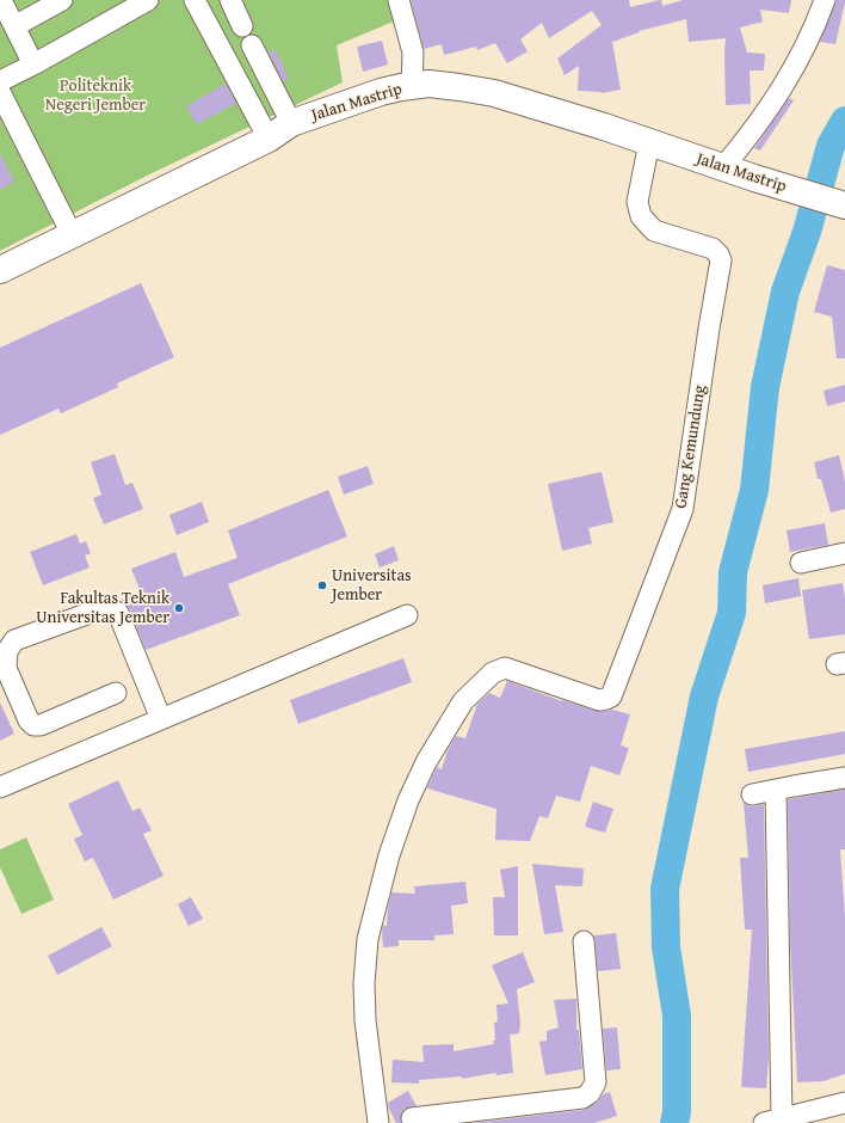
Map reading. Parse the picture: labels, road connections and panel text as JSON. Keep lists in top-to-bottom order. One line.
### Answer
{"streets":{"main road":["Jalan Mastrip"],"street":["Gang Kemundung"]},"crossings":[["Jalan Mastrip","Gang Kemundung"]],"parks":["Politeknik Negeri Jember"],"places":["Universitas Jember","Fakultas Teknik Universitas Jember"]}
